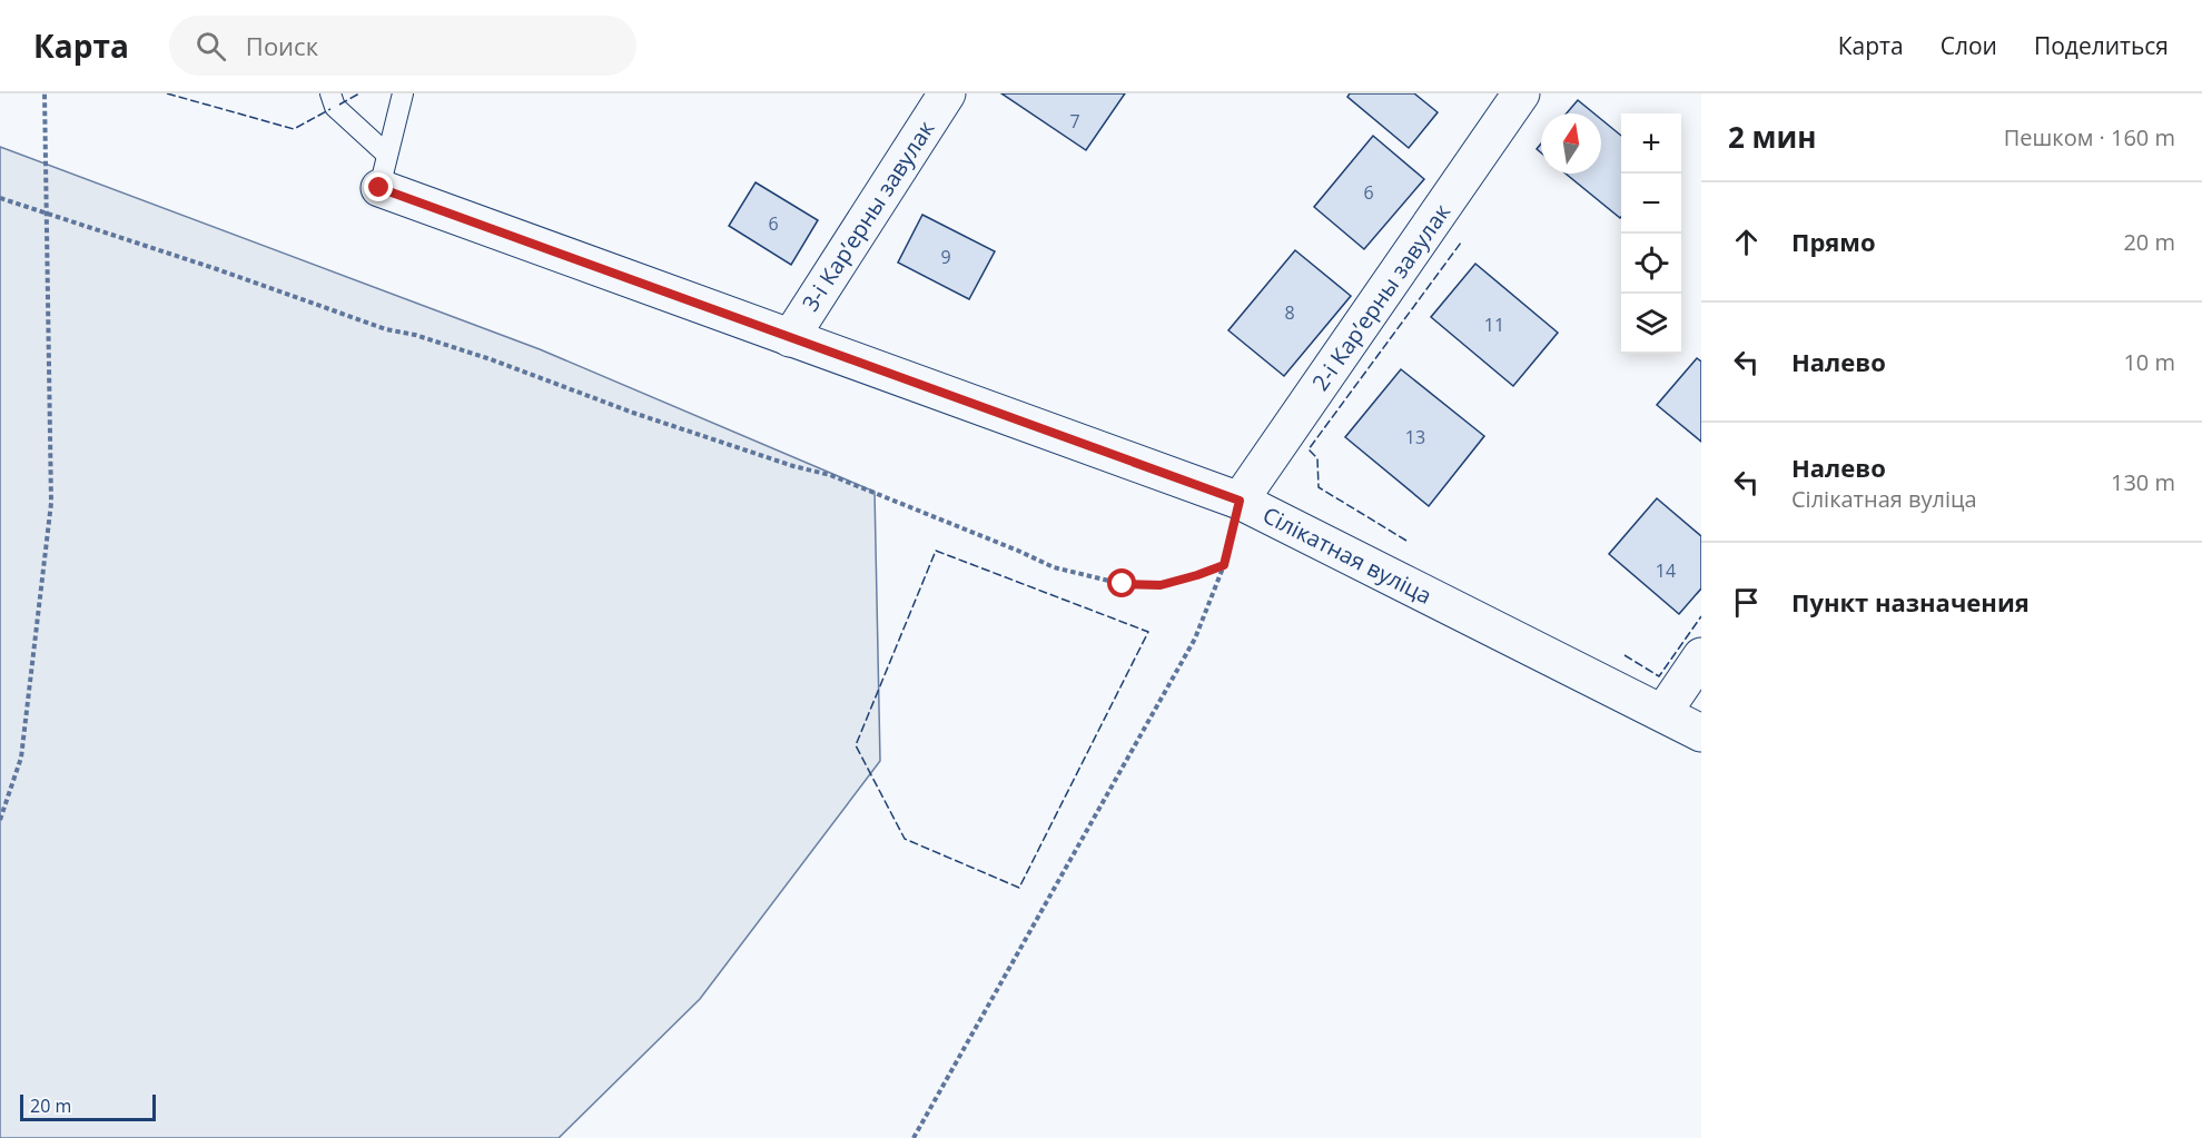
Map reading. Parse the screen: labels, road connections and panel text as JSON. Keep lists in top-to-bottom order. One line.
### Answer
{"streets":{"street":["3-і Карʼерны завулак","2-і Карʼерны завулак","Сілікатная вуліца"]},"crossings":[["3-і Карʼерны завулак","Сілікатная вуліца"],["2-і Карʼерны завулак","Сілікатная вуліца"]],"house_numbers":["7","6","6","9","8","11","13","14"],"scale_bar":"20 m","north":"top","page":{"header":"Карта","search":"Поиск","nav":["Карта","Слои","Поделиться"],"heading":["2 мин","Пешком · 160 m"],"map_buttons":["+","−"],"list":[["Прямо","20 m"],["Налево","10 m"],["Налево","Сілікатная вуліца","130 m"],"Пункт назначения"],"scale":"20 m"}}
